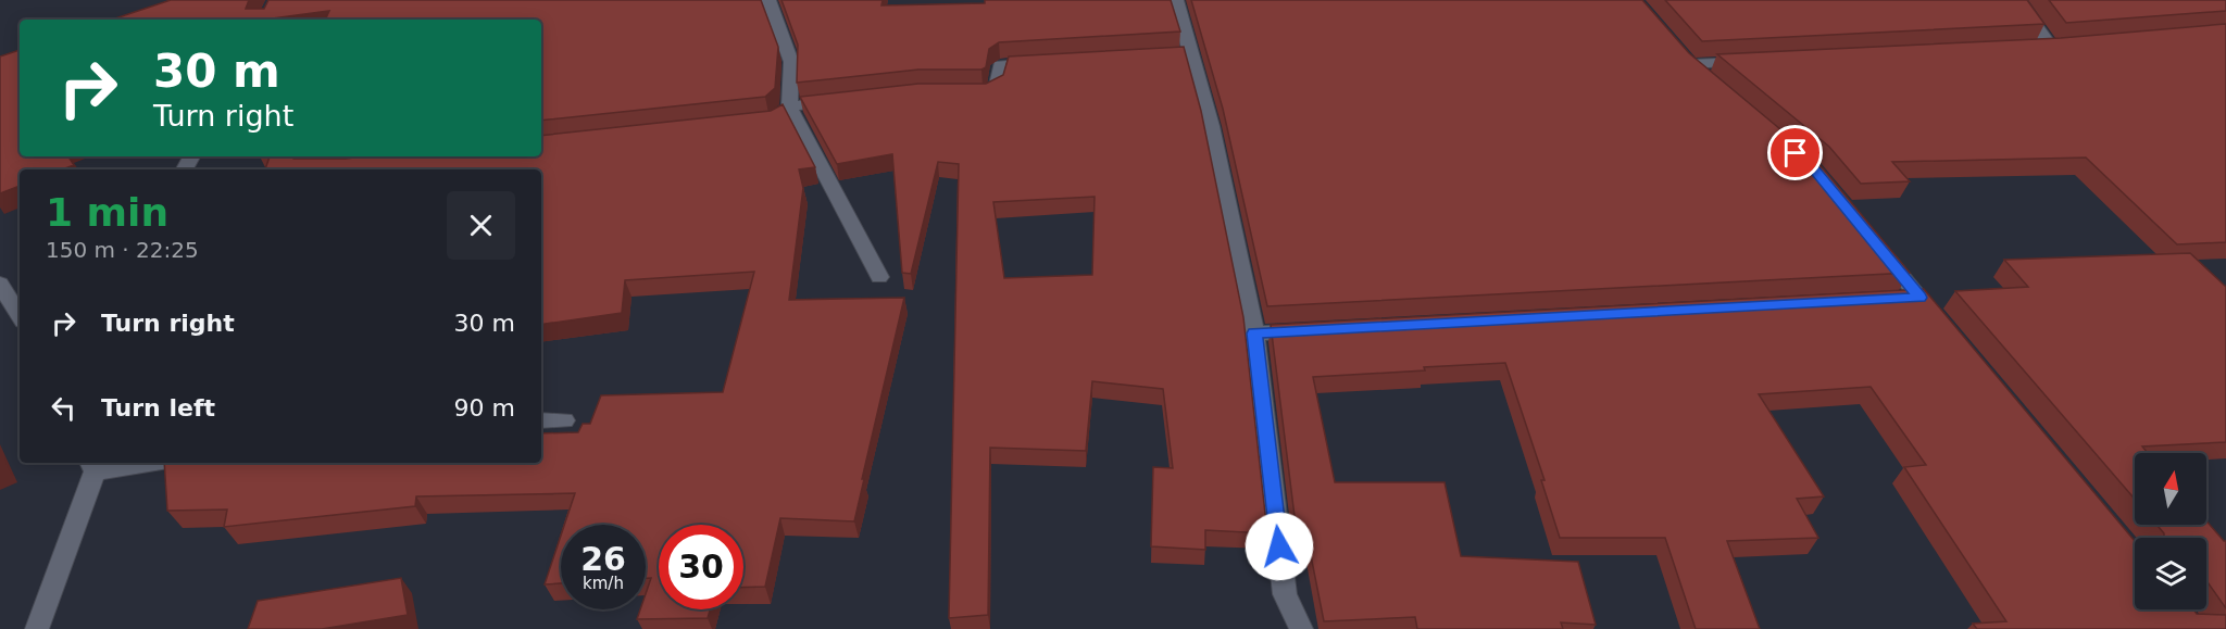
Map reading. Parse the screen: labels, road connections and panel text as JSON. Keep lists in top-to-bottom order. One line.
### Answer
{"north":"top","page":{"turn":["30 m","Turn right"],"heading":["1 min","150 m · 22:25"],"list":[{"name":"Turn right","value":"30 m"},{"name":"Turn left","value":"90 m"}],"speed":"26 km/h","limit":"30"}}
